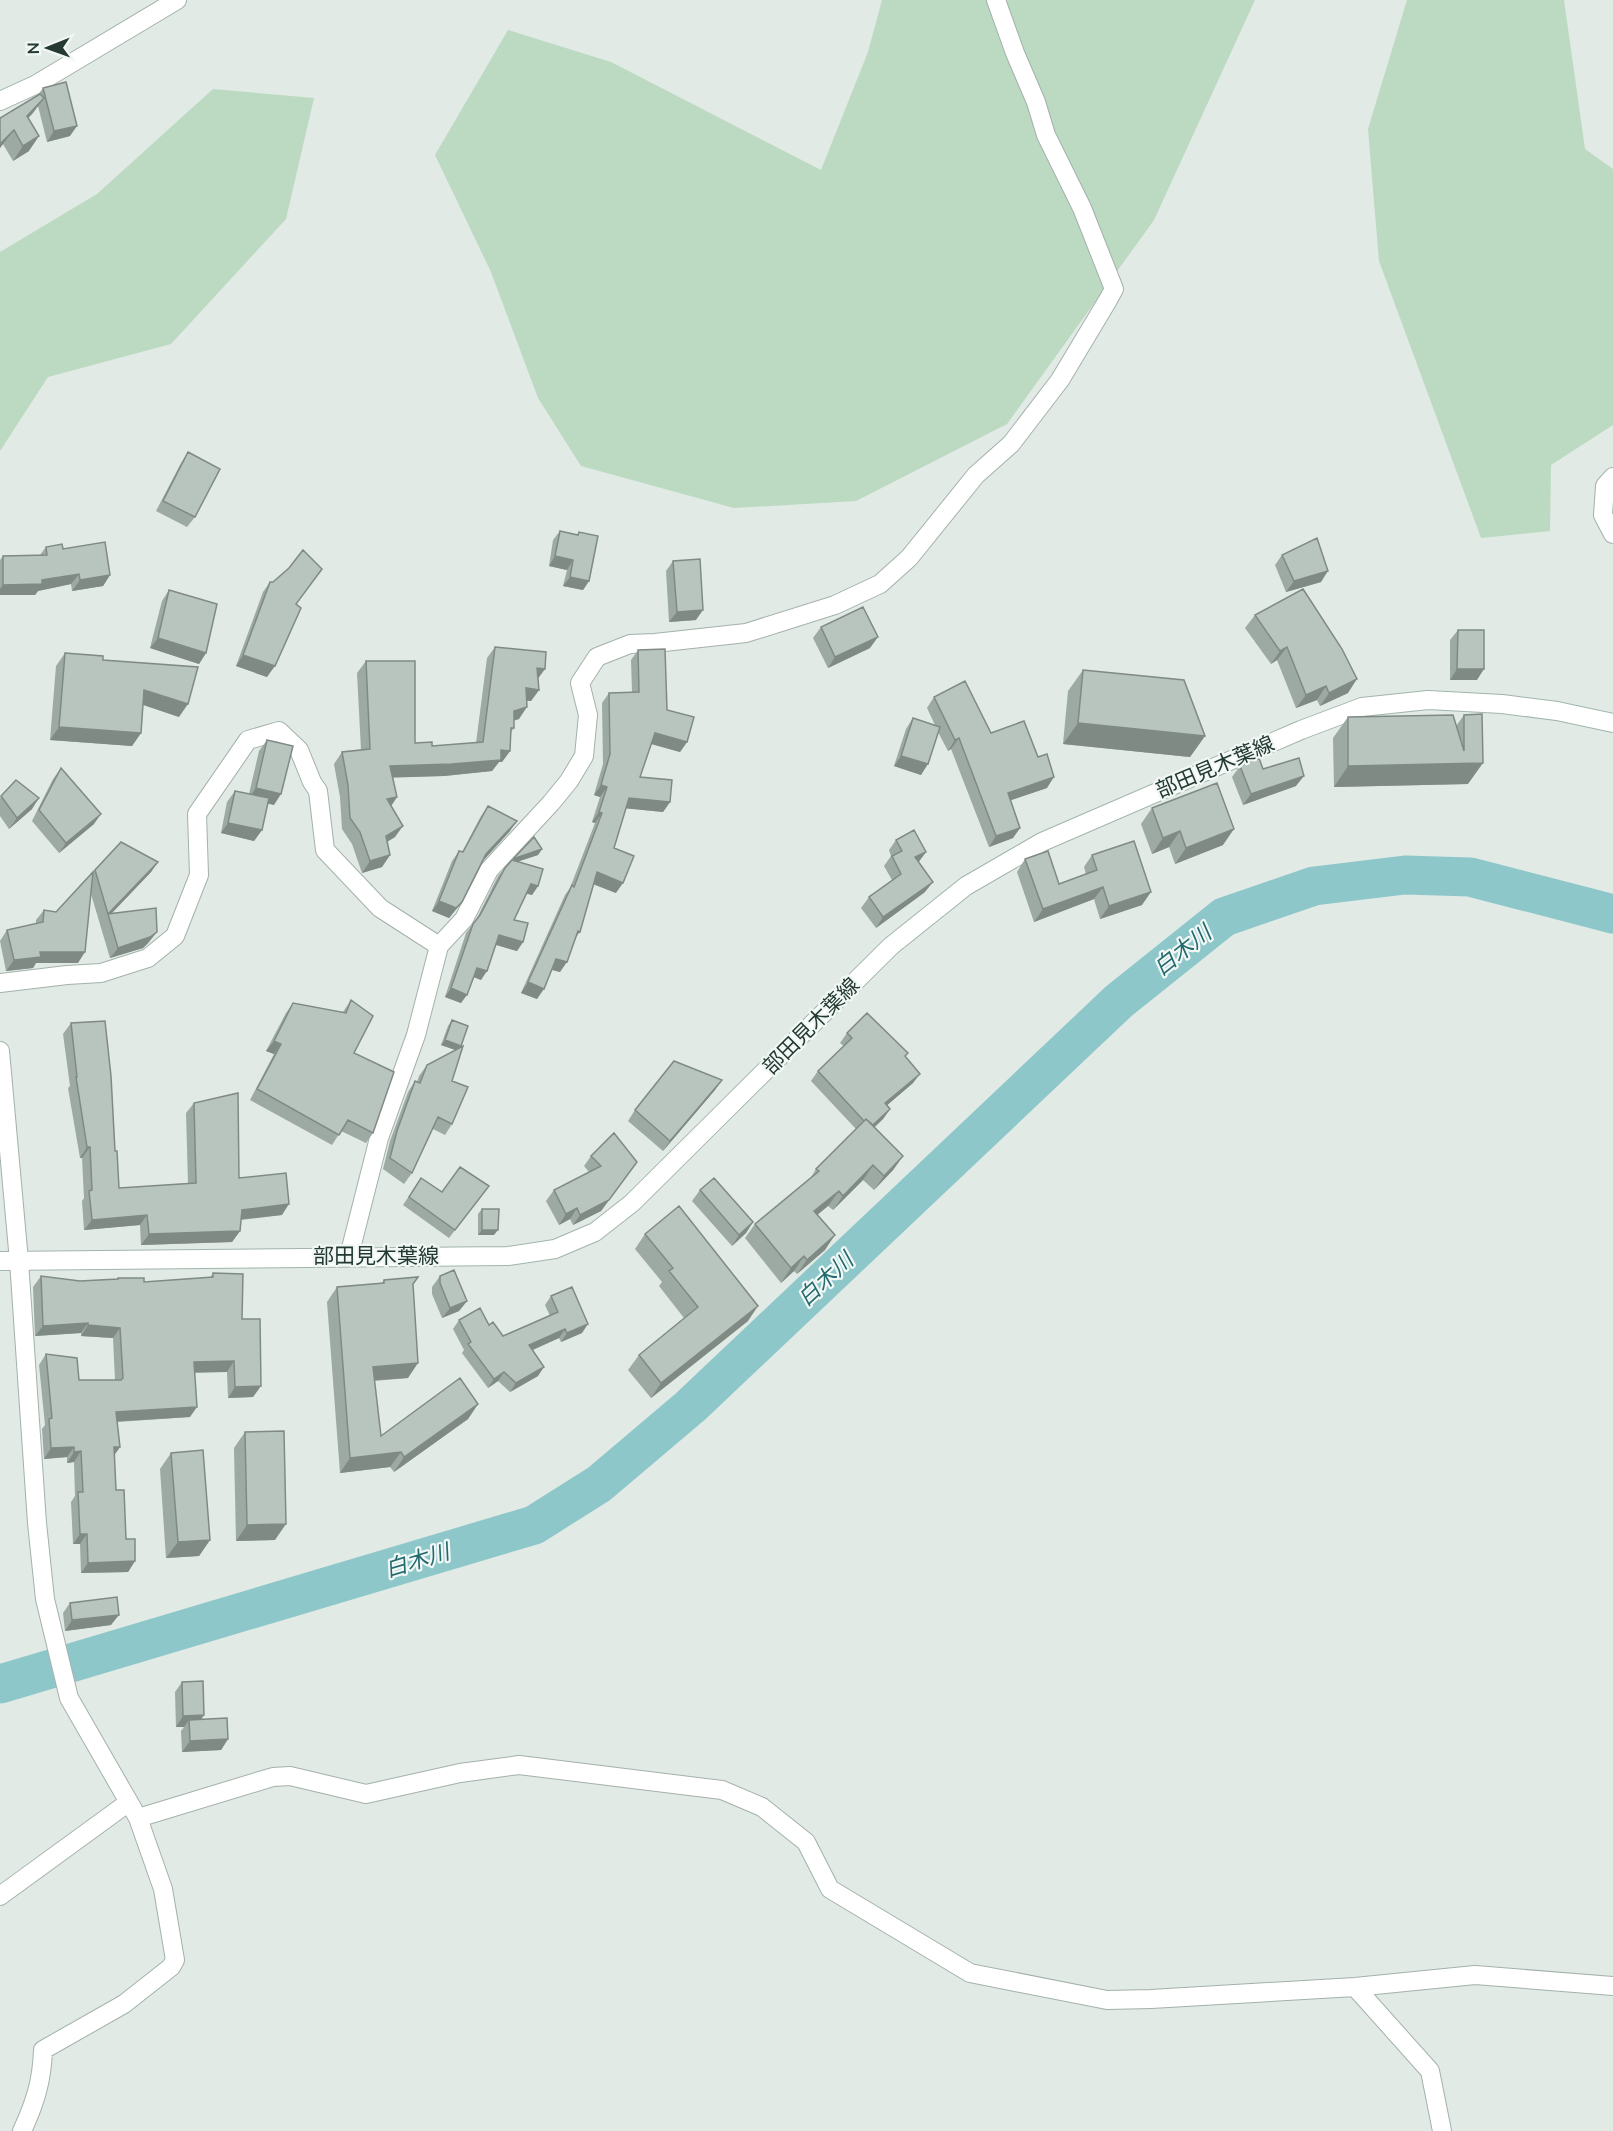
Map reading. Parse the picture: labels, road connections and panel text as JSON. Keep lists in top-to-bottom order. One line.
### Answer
{"streets":{"street":["部田見木葉線"]},"water":["白木川"],"north":"left"}
